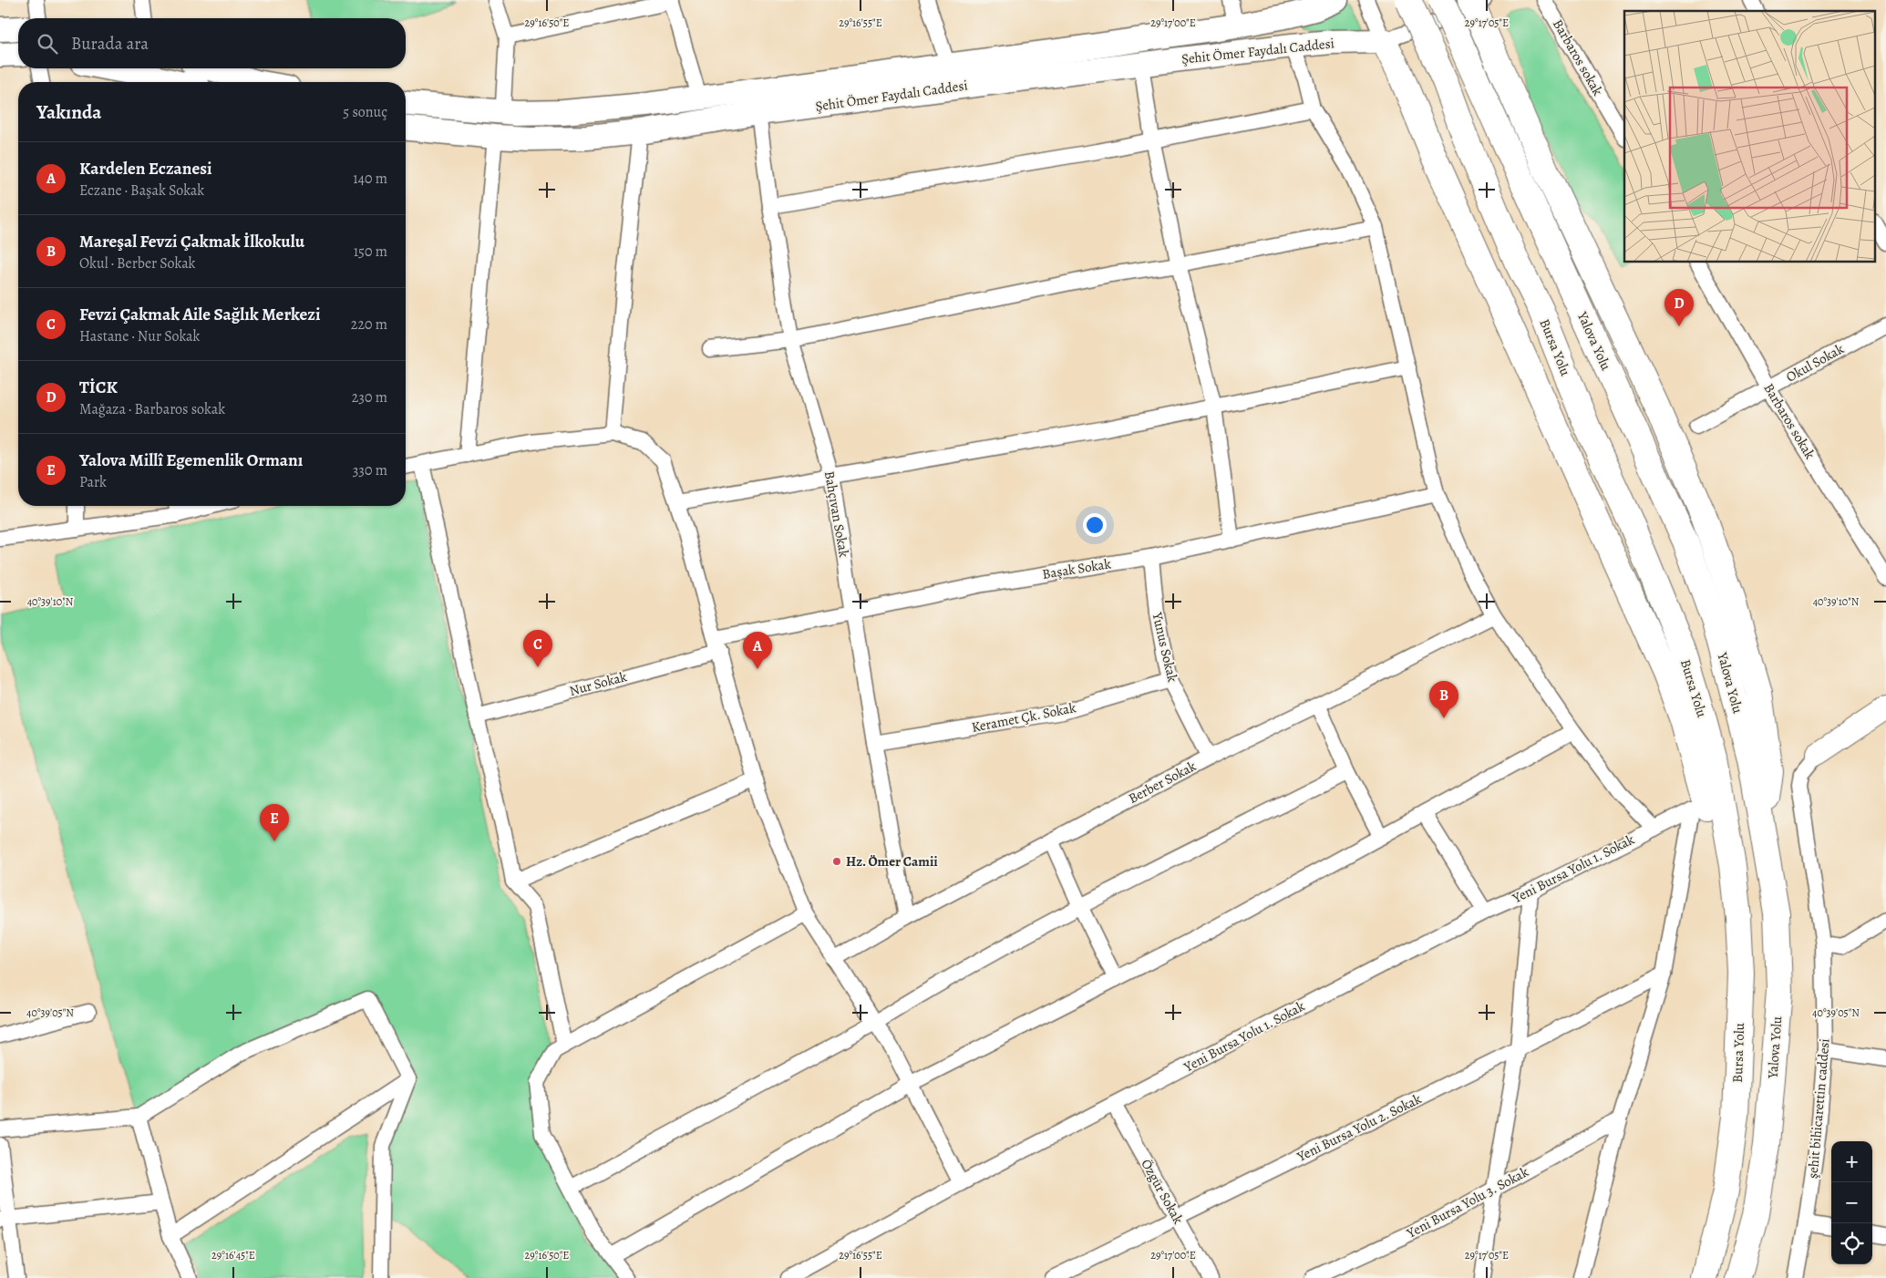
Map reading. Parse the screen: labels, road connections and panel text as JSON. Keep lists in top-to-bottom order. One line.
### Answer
{"streets":{"highway":["Yalova Yolu","Bursa Yolu"],"main road":["Şehit Ömer Faydalı Caddesi"],"street":["Barbaros sokak","Okul Sokak","Bahçıvan Sokak","Başak Sokak","Yunus Sokak","Nur Sokak","Keramet Çk. Sokak","Berber Sokak","Yeni Bursa Yolu 1. Sokak","şehit bihicarettin caddesi","Yeni Bursa Yolu 2. Sokak","Özgür Sokak","Yeni Bursa Yolu 3. Sokak"]},"crossings":[["Şehit Ömer Faydalı Caddesi","Bahçıvan Sokak"],["Barbaros sokak","Okul Sokak"],["Bahçıvan Sokak","Başak Sokak"],["Bahçıvan Sokak","Keramet Çk. Sokak"],["Bahçıvan Sokak","Berber Sokak"],["Başak Sokak","Yunus Sokak"],["Başak Sokak","Nur Sokak"],["Yunus Sokak","Keramet Çk. Sokak"],["Yunus Sokak","Berber Sokak"],["Yeni Bursa Yolu 1. Sokak","Özgür Sokak"],["Yeni Bursa Yolu 2. Sokak","Özgür Sokak"]],"places":["Hz. Ömer Camii"],"page":{"search":"Burada ara","heading":["Yakında","5 sonuç"],"list":[{"mark":"A","name":"Kardelen Eczanesi","note":"Eczane · Başak Sokak","value":"140 m"},{"mark":"B","name":"Mareşal Fevzi Çakmak İlkokulu","note":"Okul · Berber Sokak","value":"150 m"},{"mark":"C","name":"Fevzi Çakmak Aile Sağlık Merkezi","note":"Hastane · Nur Sokak","value":"220 m"},{"mark":"D","name":"TİCK","note":"Mağaza · Barbaros sokak","value":"230 m"},{"mark":"E","name":"Yalova Millî Egemenlik Ormanı","note":"Park","value":"330 m"}],"pins":["D","C","A","B","E"],"map_buttons":["+","−"]},"coordinates":["29°16'50\"E","29°16'55\"E","29°17'00\"E","29°17'05\"E","40°39'10\"N","40°39'05\"N","29°16'45\"E"]}
